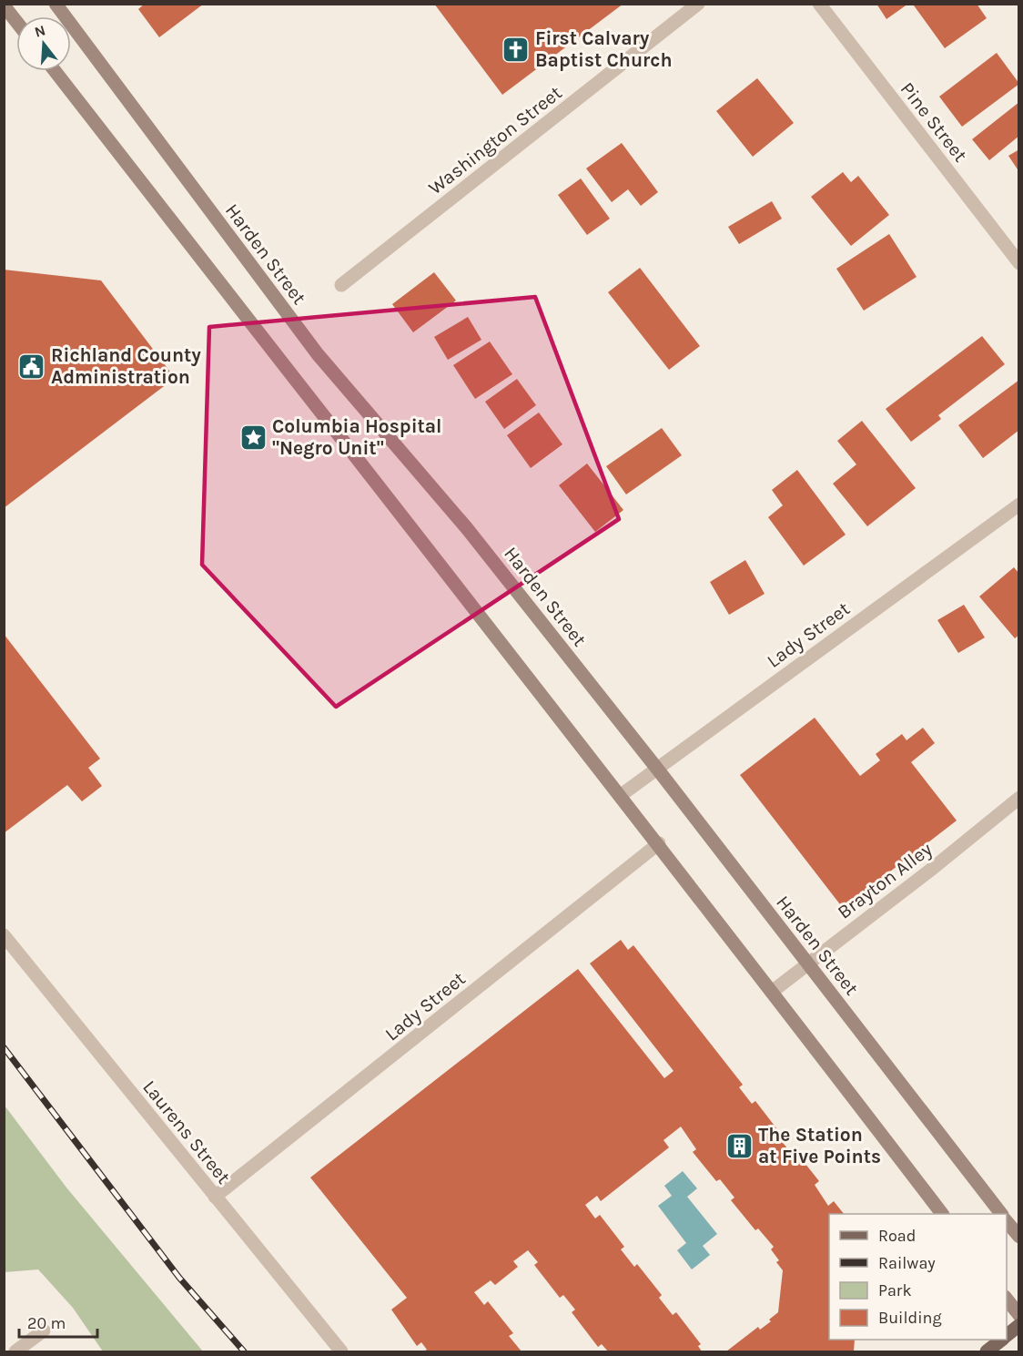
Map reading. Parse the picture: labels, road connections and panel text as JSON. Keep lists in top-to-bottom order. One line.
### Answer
{"streets":{"main road":["Harden Street"],"street":["Pine Street","Washington Street","Lady Street","Brayton Alley","Laurens Street"]},"crossings":[["Harden Street","Lady Street"],["Harden Street","Brayton Alley"],["Lady Street","Laurens Street"]],"places":{"church":["First Calvary Baptist Church"],"public building":["Richland County Administration"],"place":["Columbia Hospital \"Negro Unit\""],"building":["The Station at Five Points"]},"legend":["Road","Railway","Park","Building"],"scale_bar":"20 m","north":"top"}
